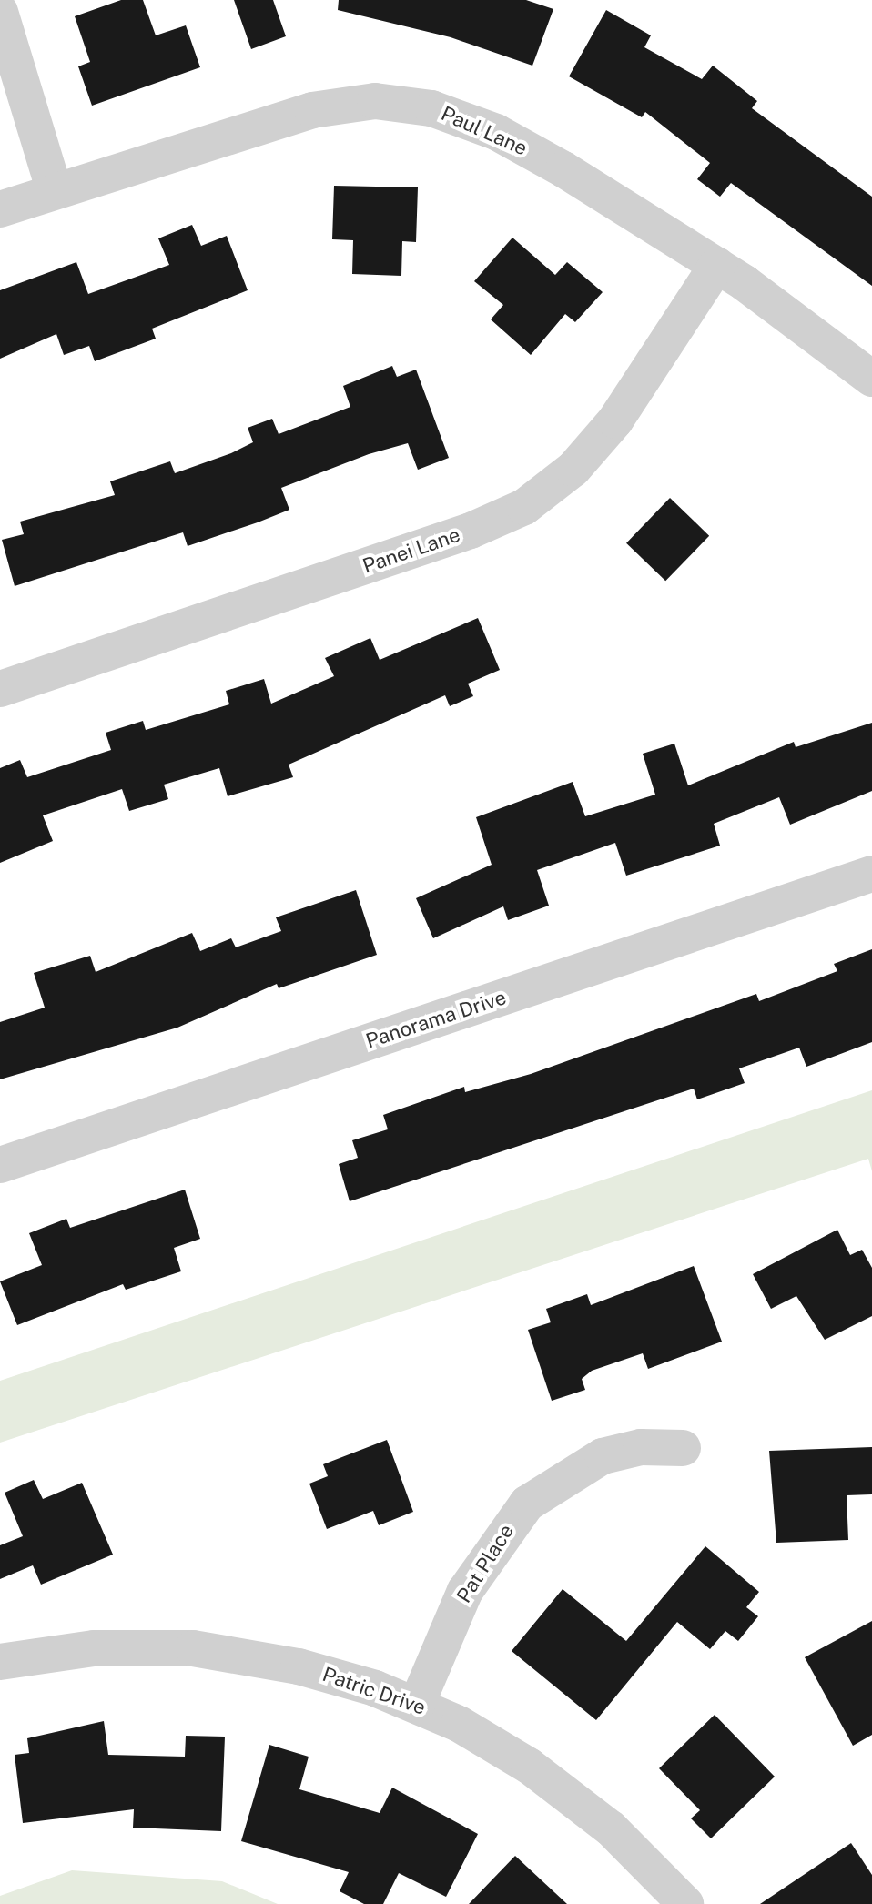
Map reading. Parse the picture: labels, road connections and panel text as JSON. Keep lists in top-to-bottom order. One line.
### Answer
{"streets":{"street":["Paul Lane","Panei Lane","Panorama Drive","Pat Place","Patric Drive"]},"crossings":[["Paul Lane","Panei Lane"],["Pat Place","Patric Drive"]]}
